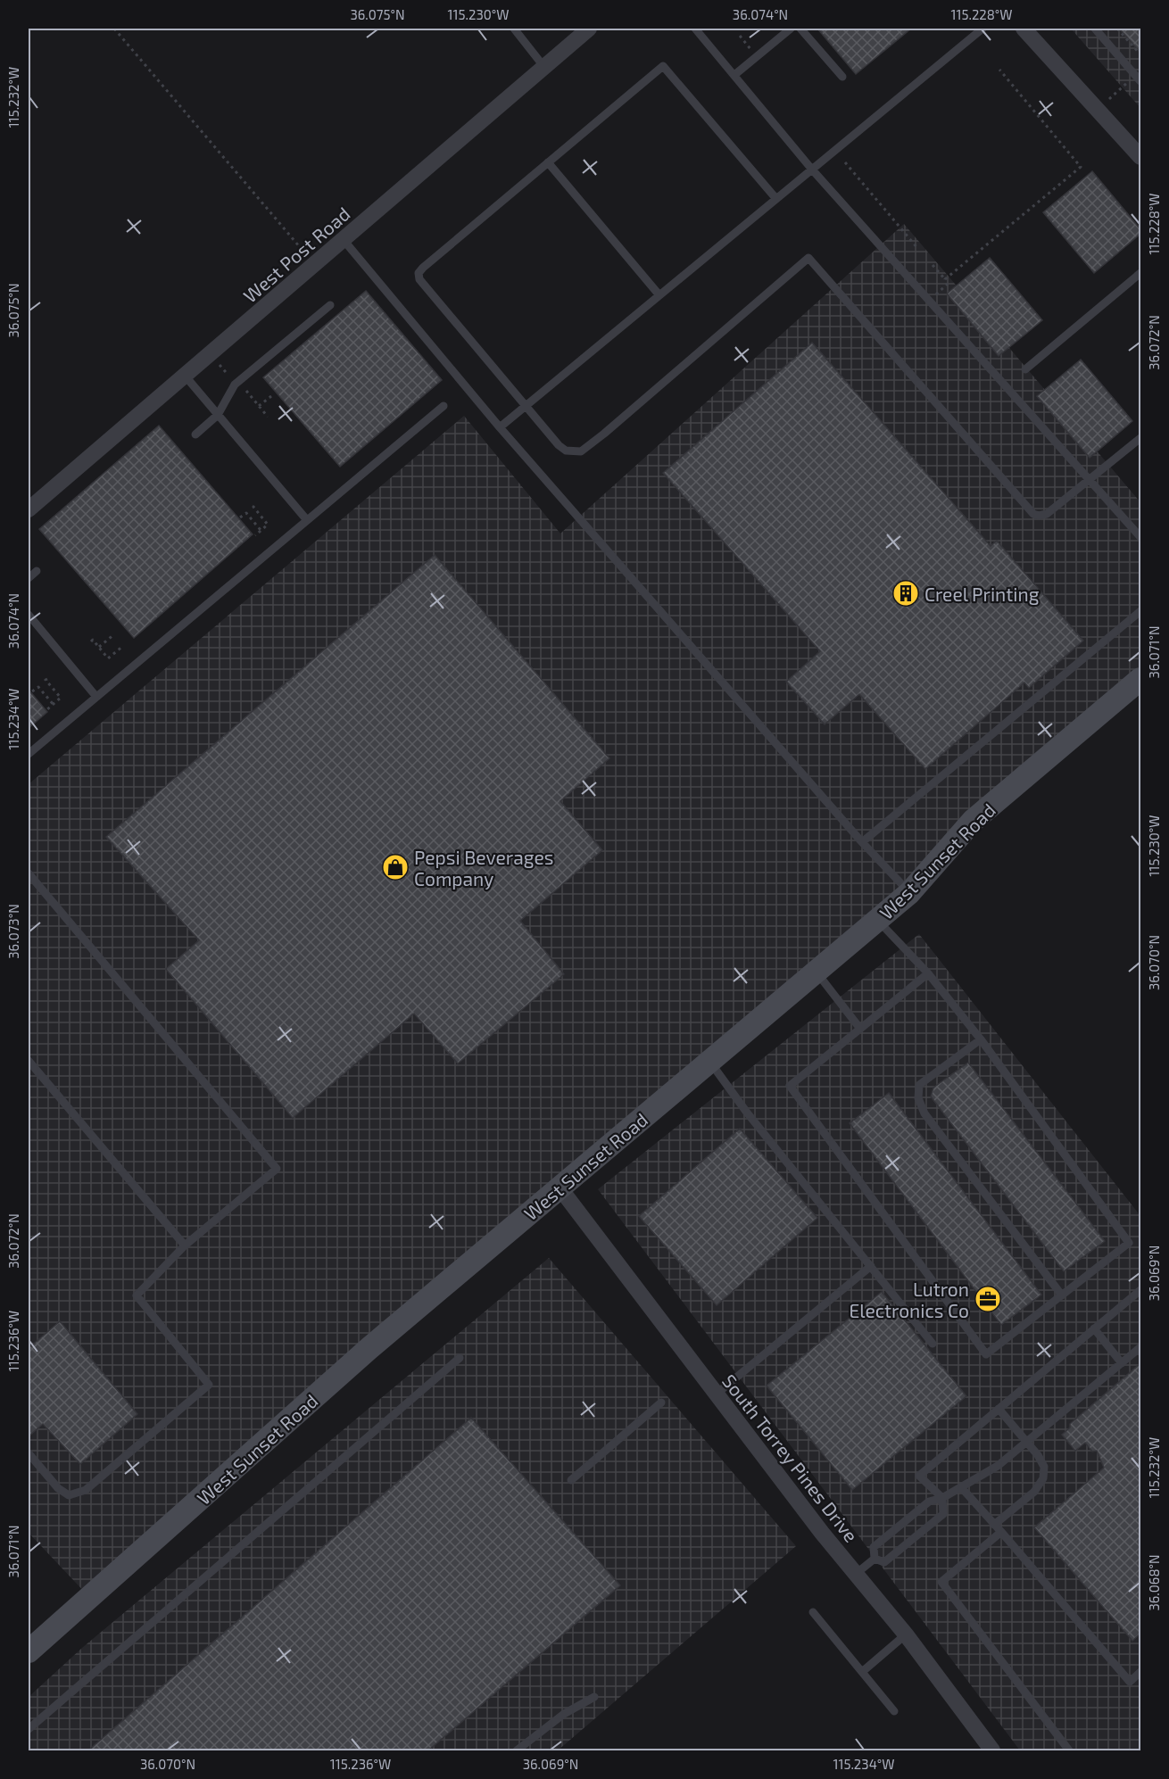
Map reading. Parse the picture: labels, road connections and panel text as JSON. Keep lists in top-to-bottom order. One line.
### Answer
{"streets":{"main road":["West Sunset Road"],"street":["West Post Road","South Torrey Pines Drive"]},"crossings":[["West Sunset Road","South Torrey Pines Drive"]],"places":{"building":["Creel Printing"],"shop":["Pepsi Beverages Company"],"office":["Lutron Electronics Co"]},"coordinates":["36.075°N","115.230°W","36.074°N","115.228°W","115.232°W","36.072°N","36.071°N","115.234°W","36.073°N","36.070°N","36.069°N","115.236°W","36.068°N"]}
